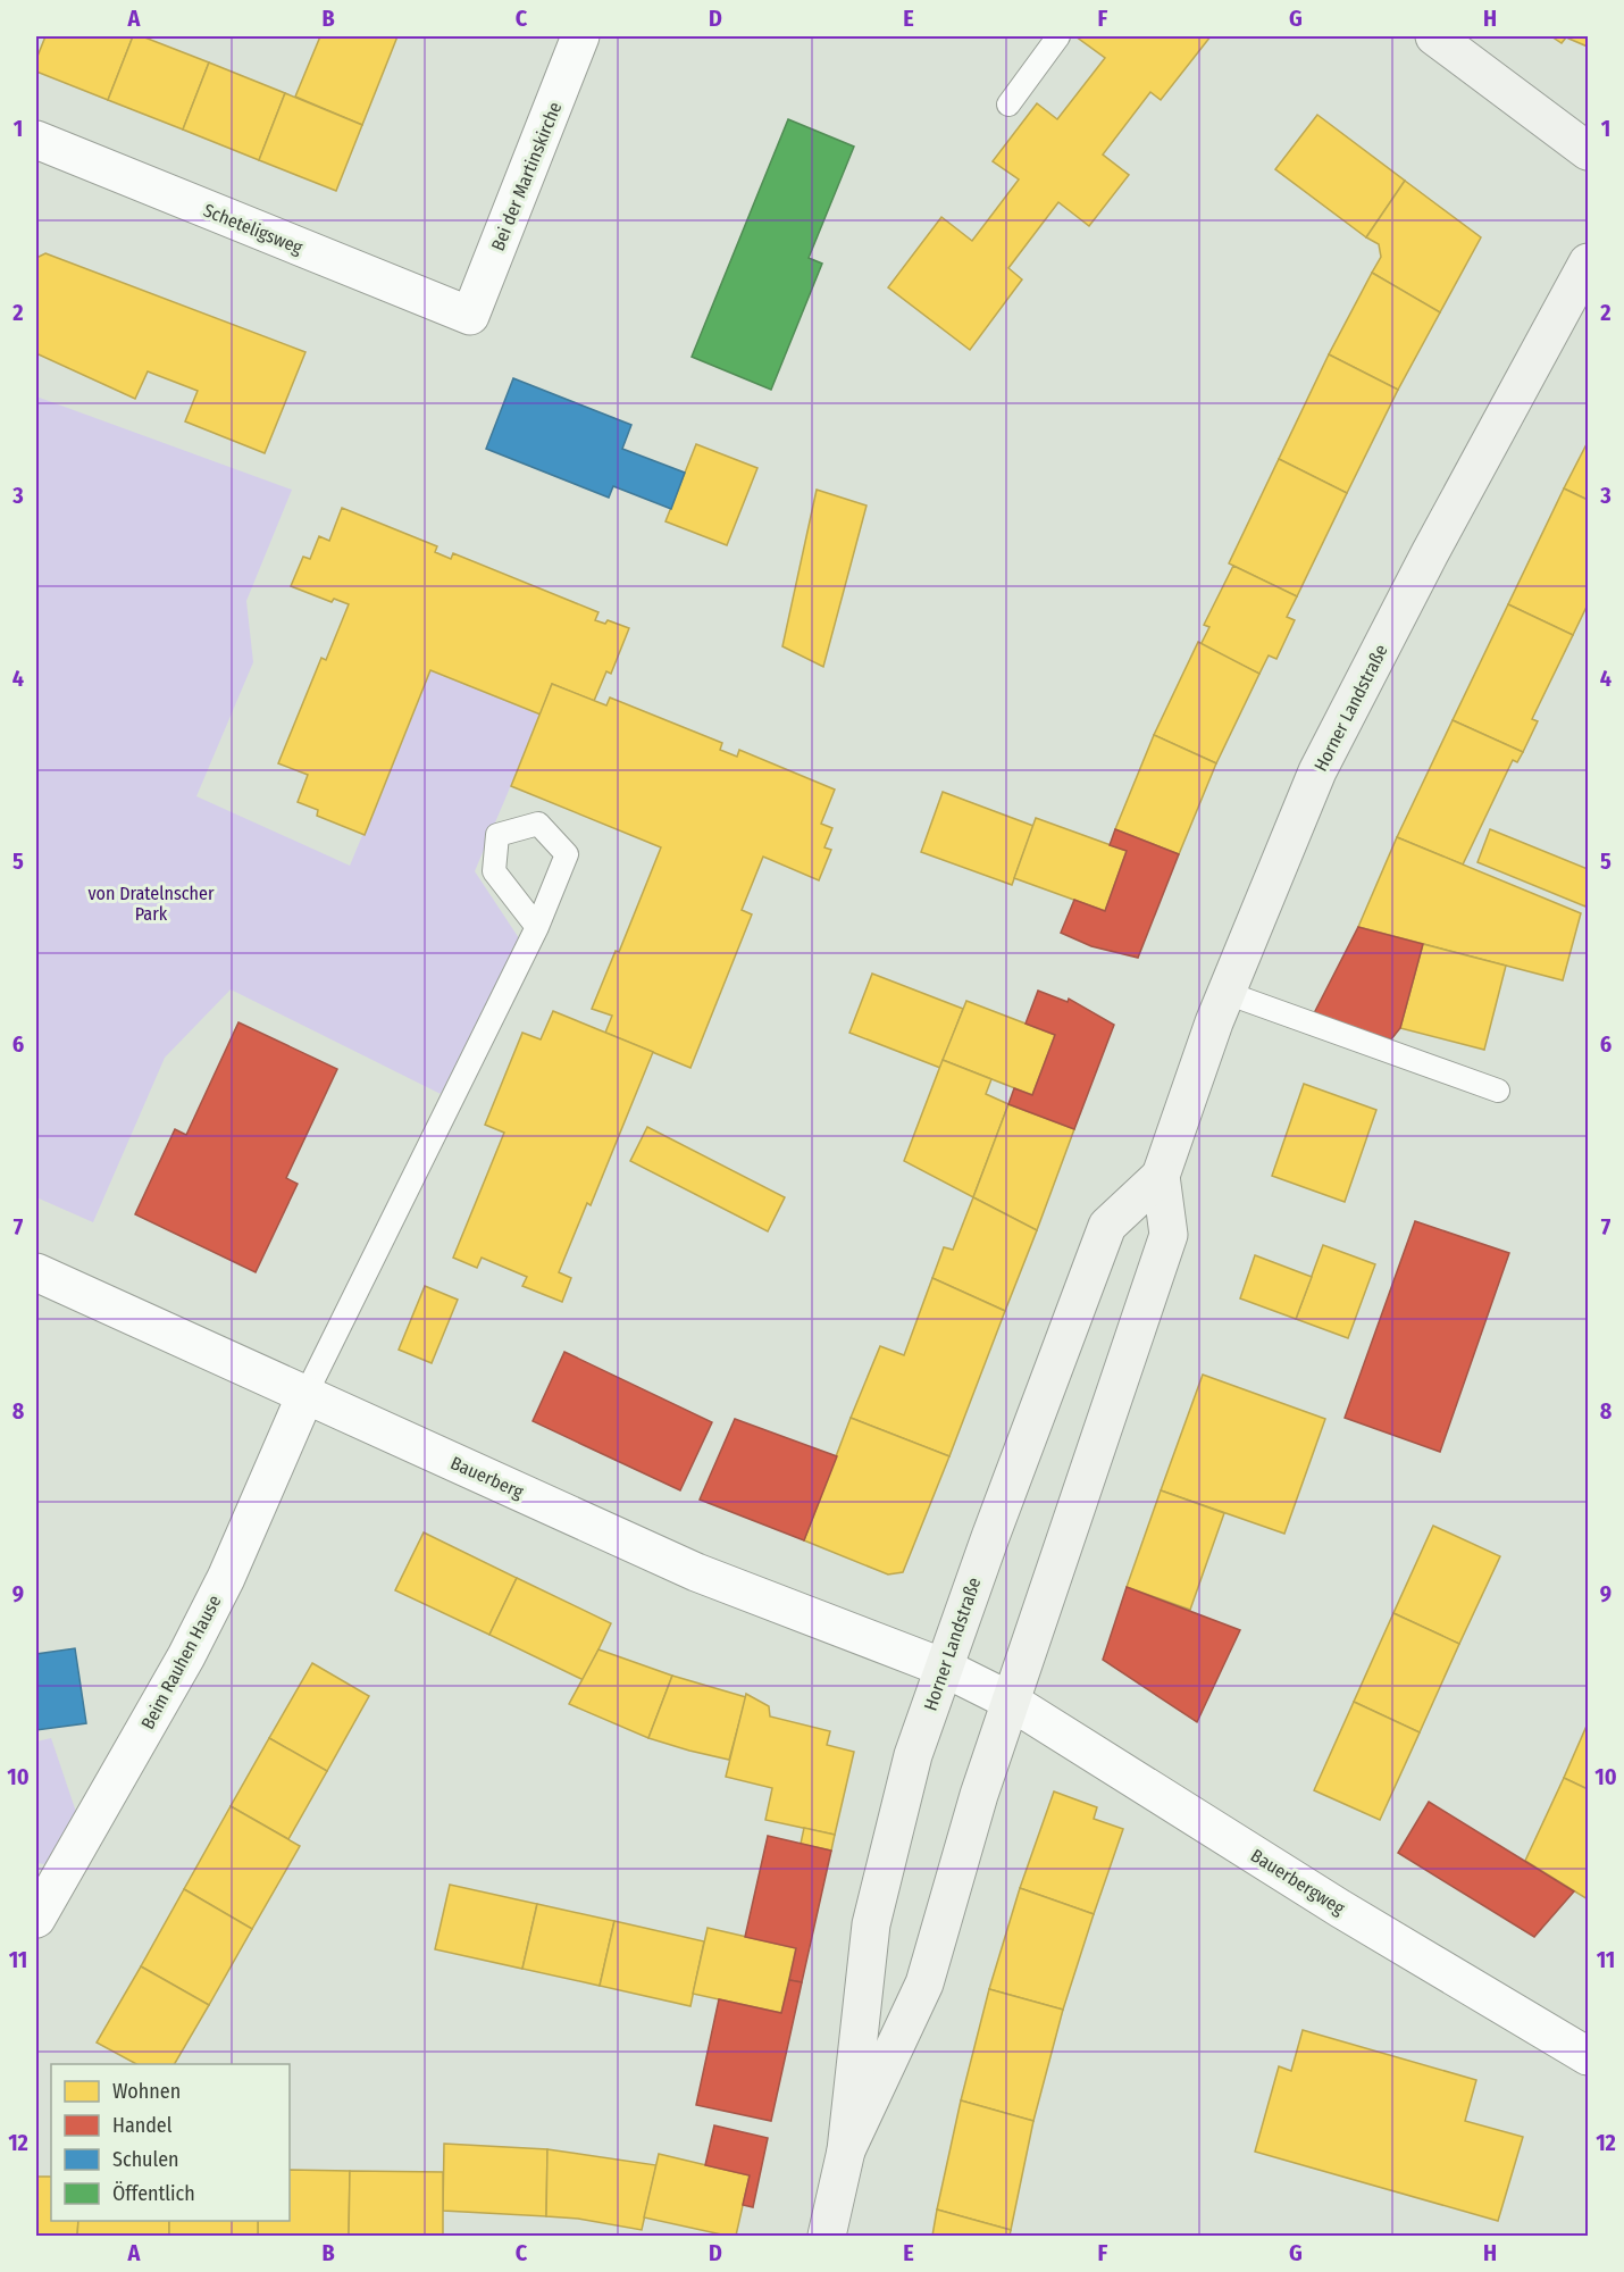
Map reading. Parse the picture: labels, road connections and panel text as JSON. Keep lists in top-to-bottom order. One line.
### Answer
{"streets":{"main road":["Horner Landstraße"],"street":["Bei der Martinskirche","Scheteligsweg","Bauerberg","Beim Rauhen Hause","Bauerbergweg"]},"crossings":[["Bei der Martinskirche","Scheteligsweg"],["Horner Landstraße","Bauerberg"],["Horner Landstraße","Bauerbergweg"],["Bauerberg","Beim Rauhen Hause"],["Bauerberg","Bauerbergweg"]],"parks":["von Dratelnscher Park"],"legend":["Wohnen","Handel","Schulen","Öffentlich"],"grid":{"columns":["A","B","C","D","E","F","G","H"],"rows":["1","2","3","4","5","6","7","8","9","10","11","12"]}}
